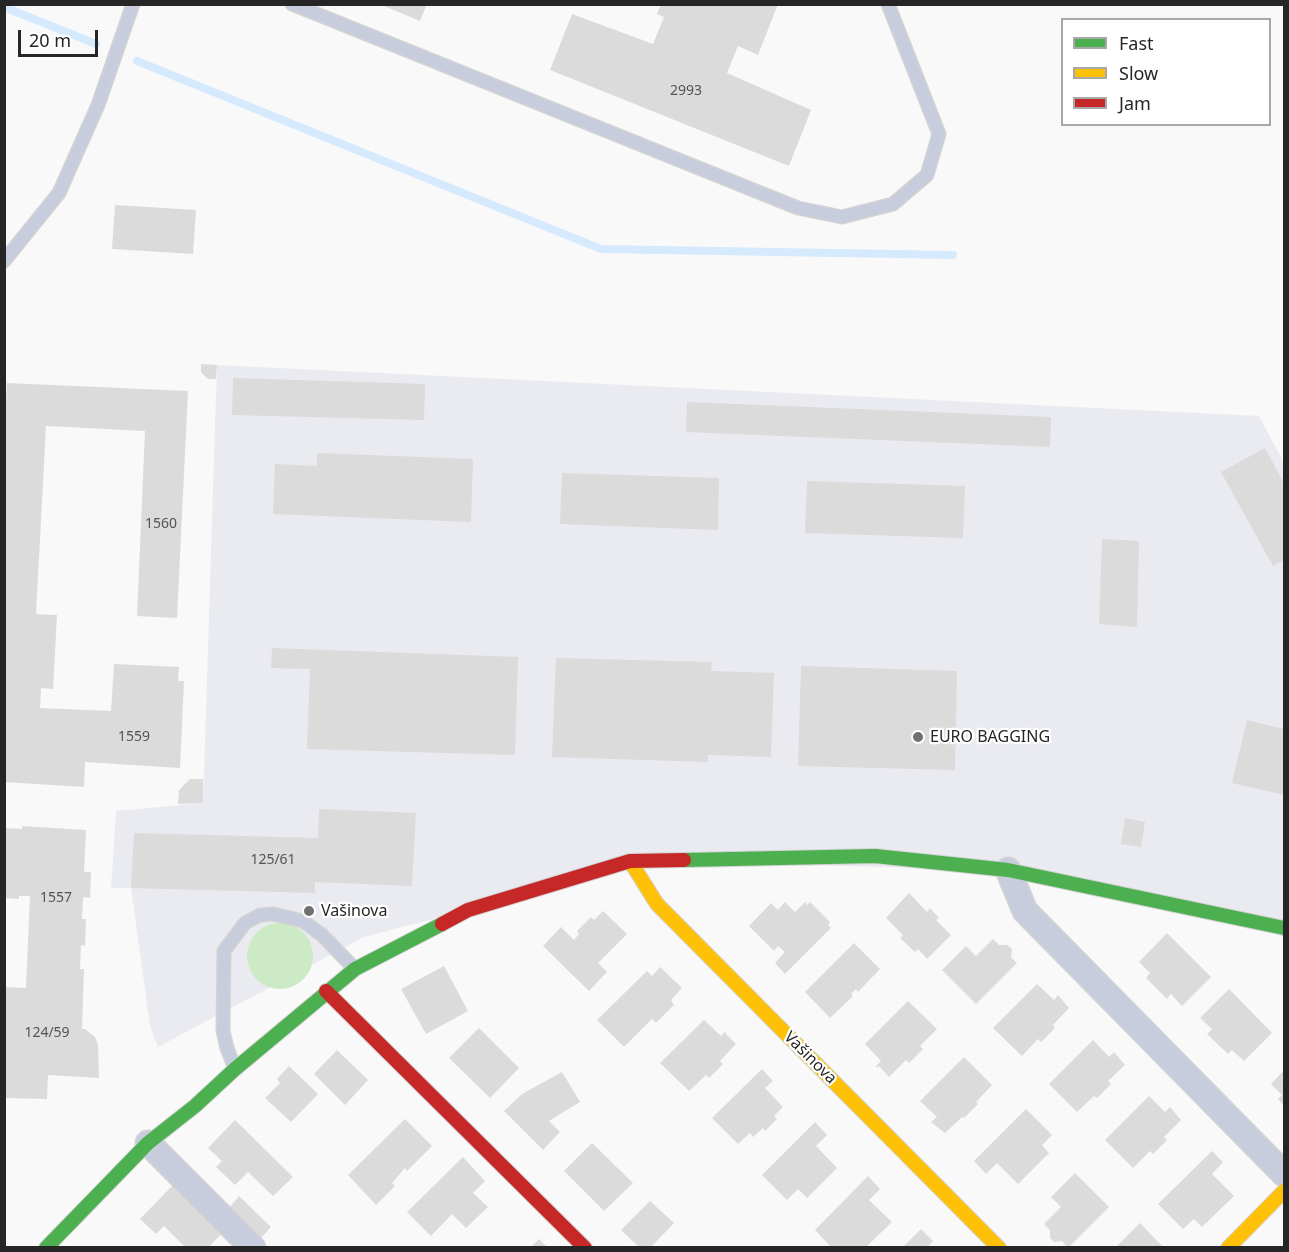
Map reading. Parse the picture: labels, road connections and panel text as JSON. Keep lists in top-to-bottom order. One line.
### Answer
{"streets":{"street":["Vašinova"]},"places":["EURO BAGGING","Vašinova"],"house_numbers":["2993","1560","1559","125/61","1557","124/59"],"legend":["Fast","Slow","Jam"],"scale_bar":"20 m"}
